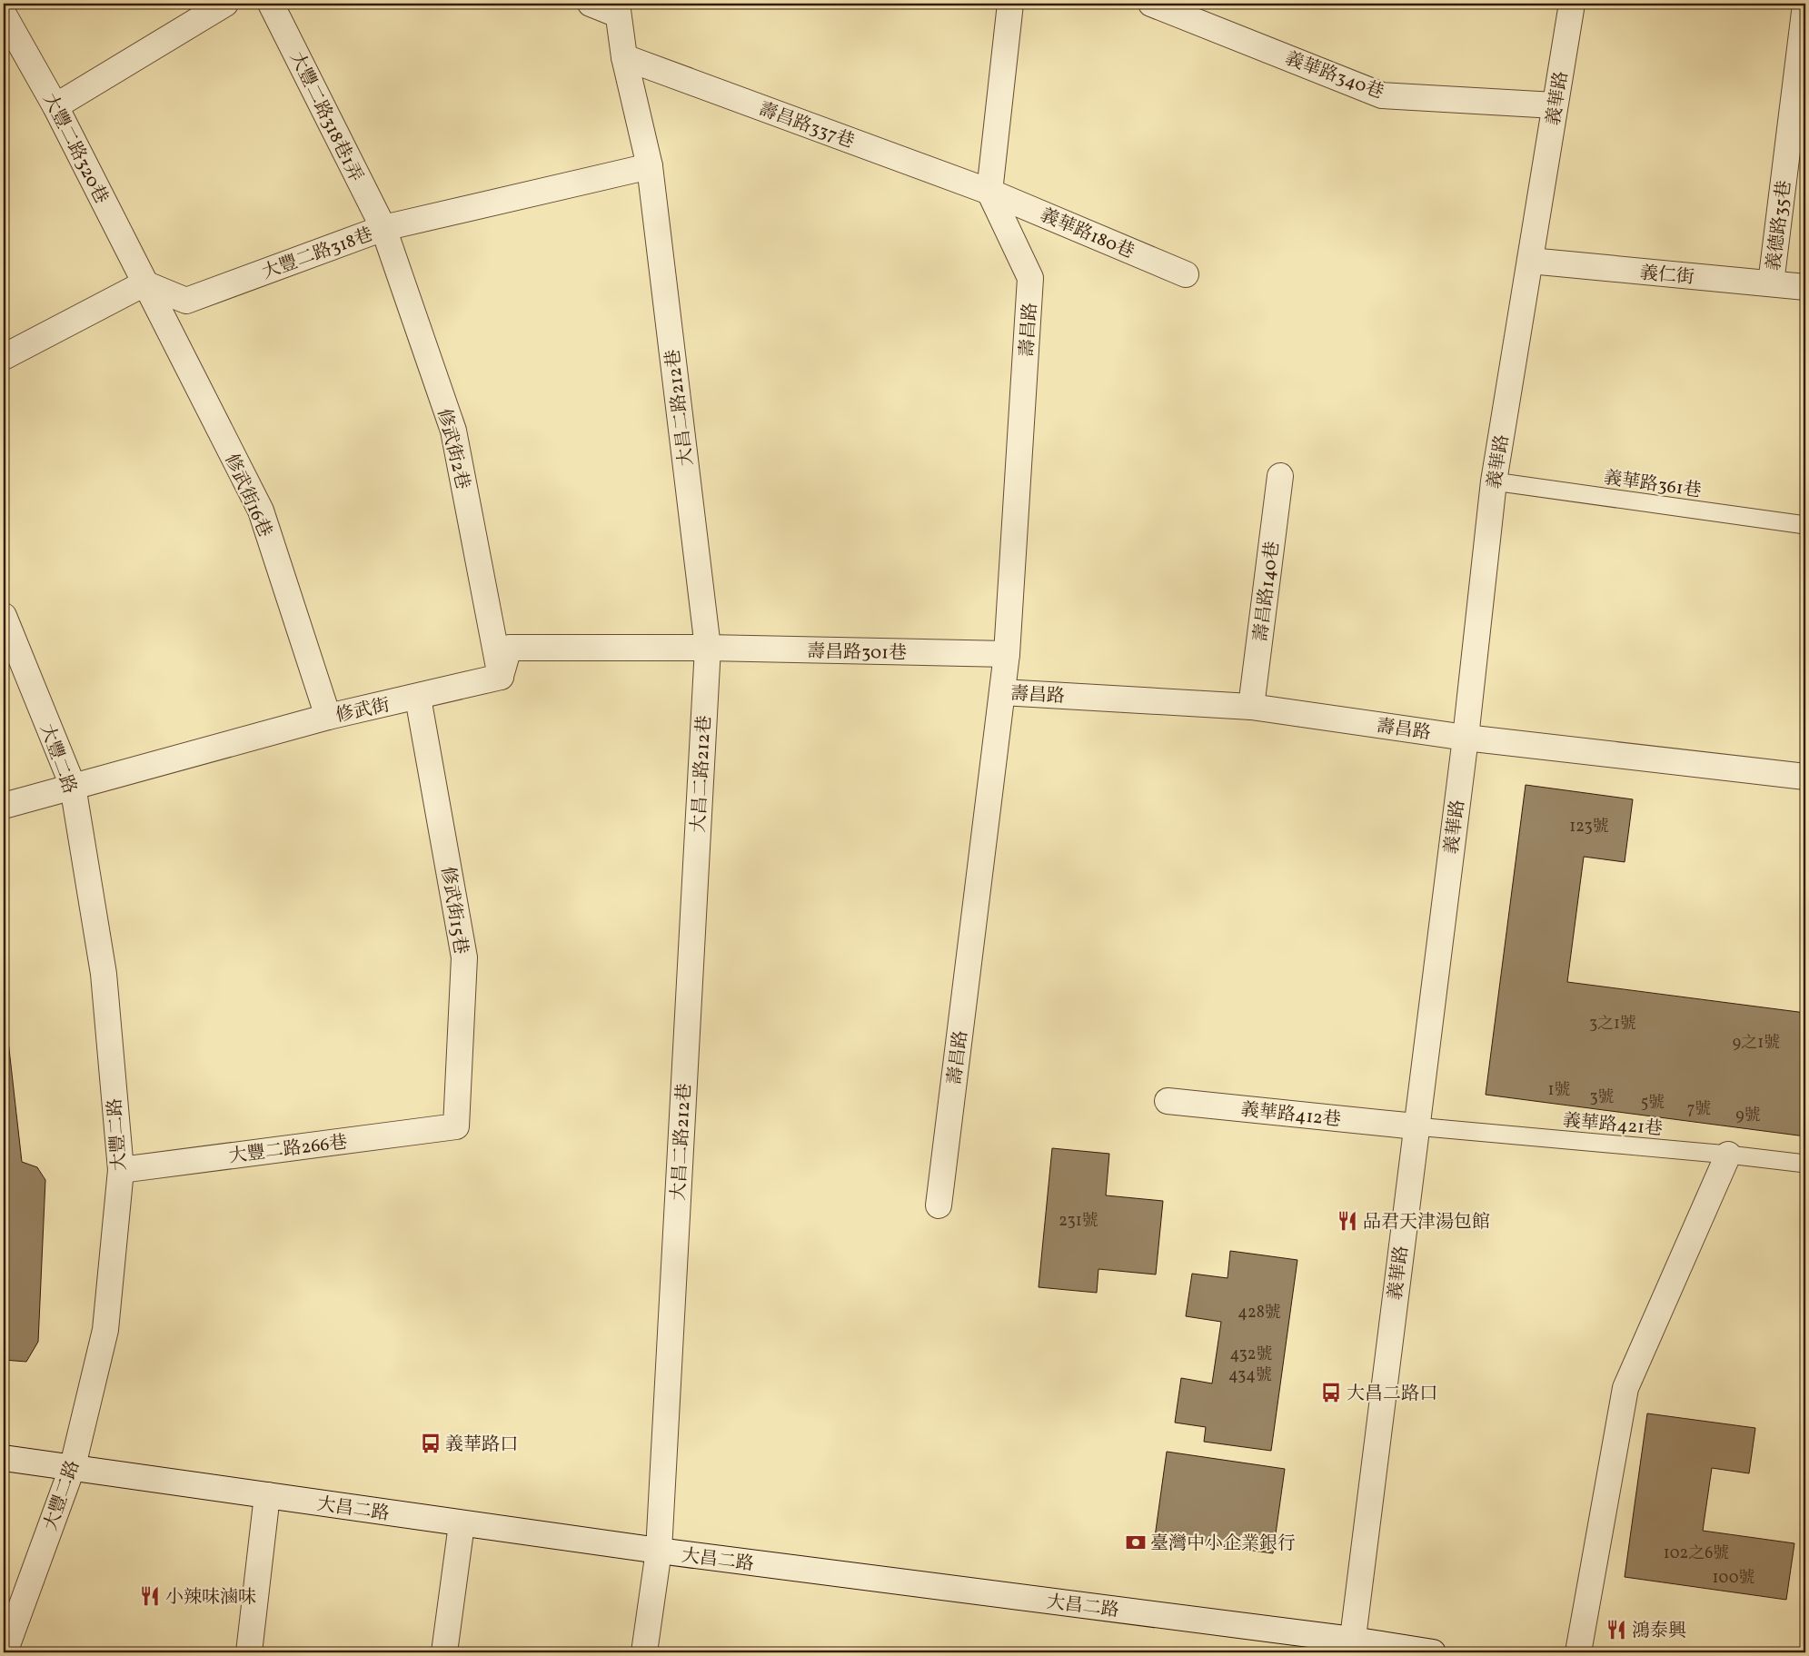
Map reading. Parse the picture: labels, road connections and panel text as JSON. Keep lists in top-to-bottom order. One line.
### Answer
{"streets":{"street":["義華路340巷","義華路","大豐二路318巷1弄","壽昌路337巷","大豐二路320巷","義德路35巷","義華路180巷","大豐二路318巷","義仁街","壽昌路","大昌二路212巷","修武街2巷","修武街16巷","壽昌路140巷","壽昌路301巷","修武街","大豐二路","修武街15巷","義華路412巷","大豐二路266巷","大昌二路"],"lane":["義華路361巷","義華路421巷"]},"crossings":[["義華路340巷","義華路"],["義華路","義仁街"],["義華路","壽昌路"],["義華路","義華路361巷"],["義華路","義華路412巷"],["義華路","義華路421巷"],["義華路","大昌二路"],["大豐二路318巷1弄","大豐二路318巷"],["大豐二路318巷1弄","修武街2巷"],["壽昌路337巷","義華路180巷"],["壽昌路337巷","壽昌路"],["壽昌路337巷","大昌二路212巷"],["大豐二路320巷","大豐二路318巷"],["大豐二路320巷","修武街16巷"],["義德路35巷","義仁街"],["義華路180巷","壽昌路"],["大豐二路318巷","大昌二路212巷"],["大豐二路318巷","修武街2巷"],["大豐二路318巷","修武街16巷"],["壽昌路","壽昌路140巷"],["壽昌路","壽昌路301巷"],["大昌二路212巷","壽昌路301巷"],["大昌二路212巷","大昌二路"],["修武街2巷","修武街"],["修武街16巷","修武街"],["修武街","大豐二路"],["修武街","修武街15巷"],["大豐二路","大豐二路266巷"],["大豐二路","大昌二路"],["修武街15巷","大豐二路266巷"],["義華路412巷","義華路421巷"]],"places":{"restaurant":["品君天津湯包館","小辣味滷味","鴻泰興"],"bus stop":["大昌二路口","義華路口"],"bank":["臺灣中小企業銀行"]},"house_numbers":["123號","3之1號","9之1號","1號","3號","5號","7號","9號","231號","428號","432號","434號","102之6號","100號"]}
